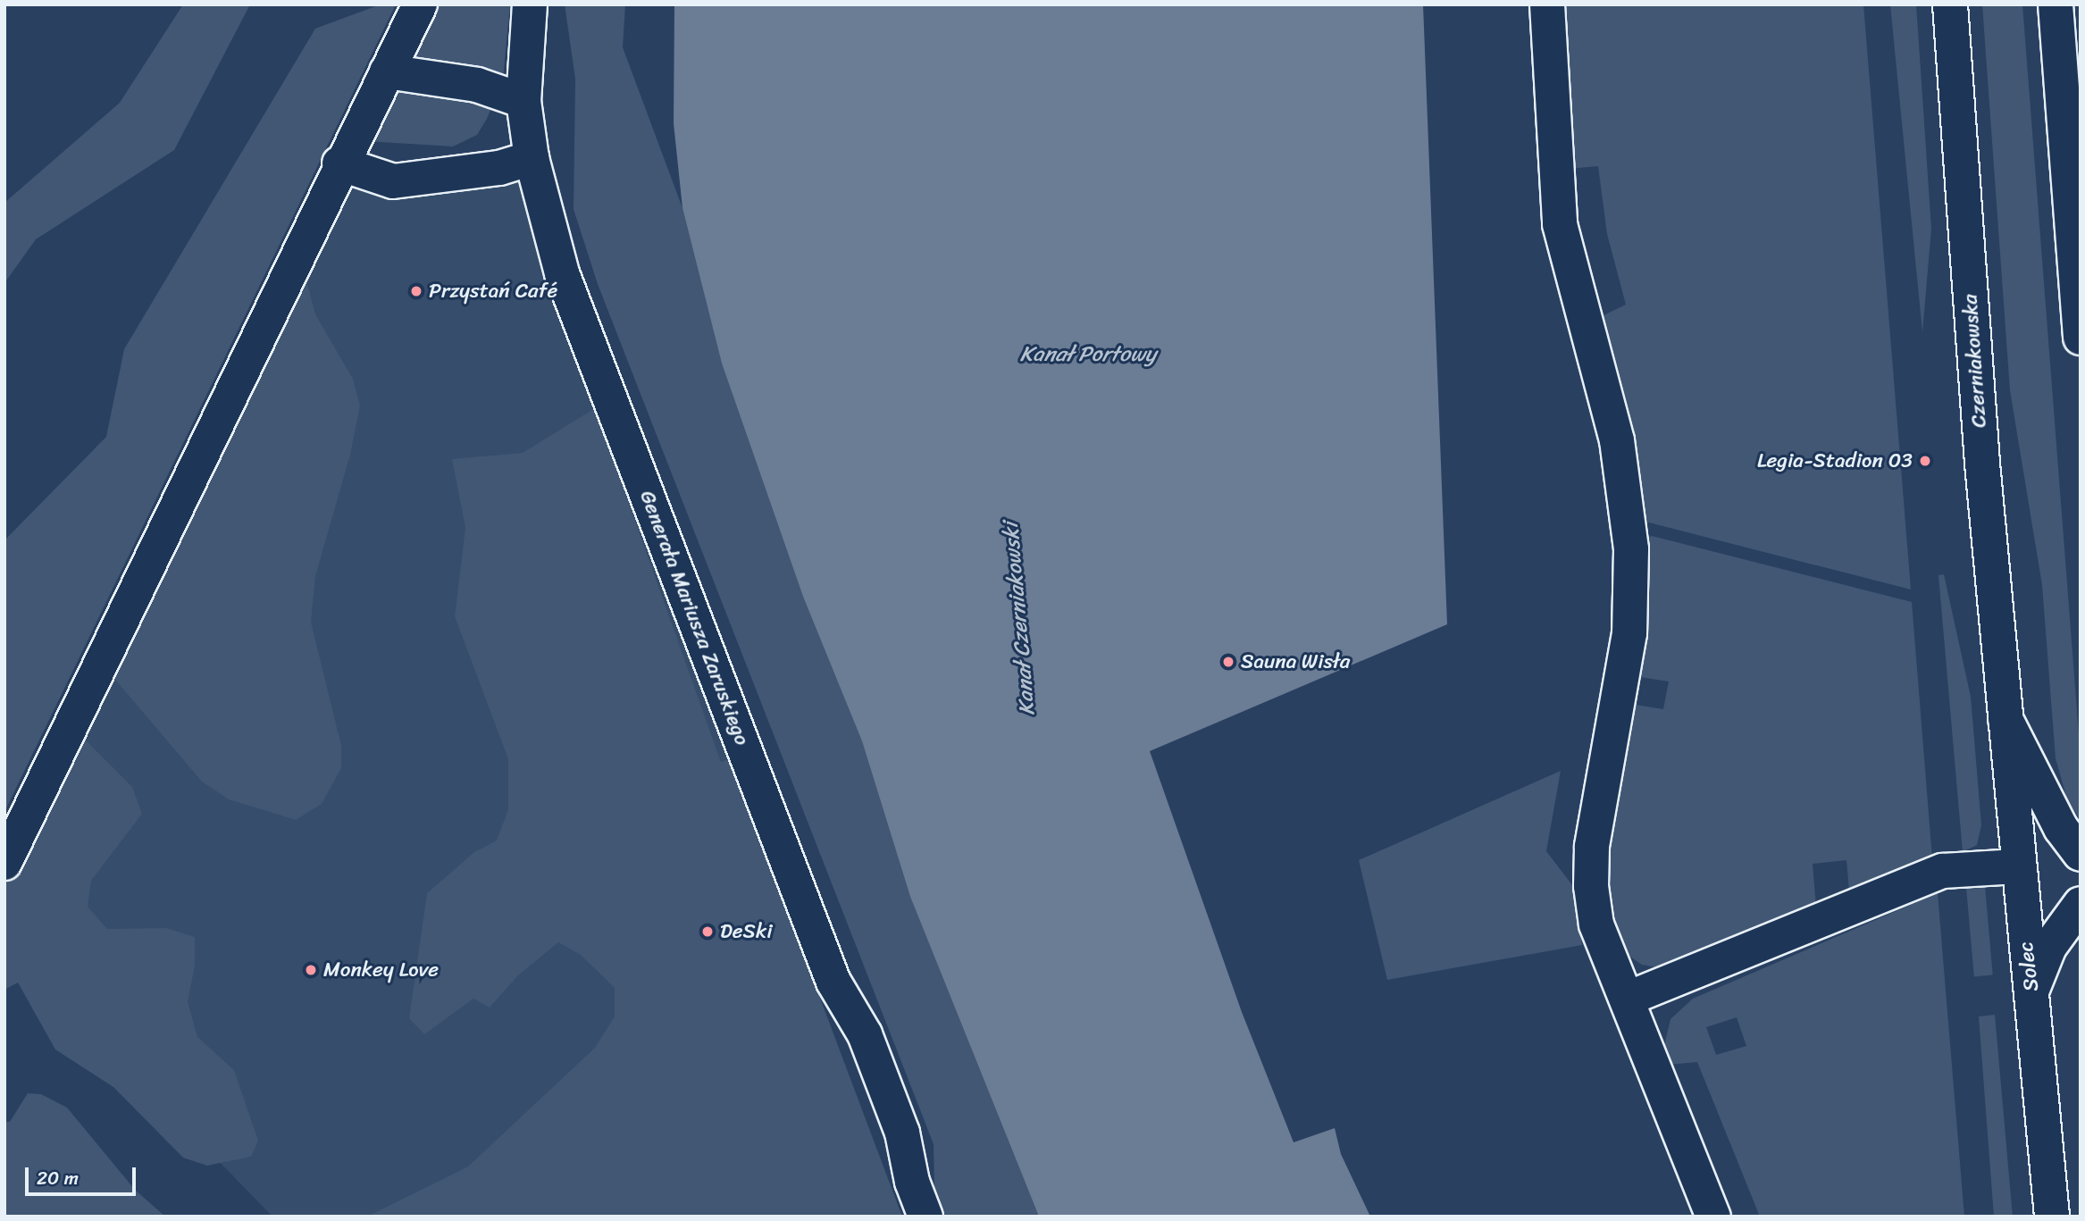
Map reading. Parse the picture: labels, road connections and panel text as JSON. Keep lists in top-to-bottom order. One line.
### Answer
{"streets":{"main road":["Czerniakowska","Generała Mariusza Zaruskiego","Solec"]},"crossings":[["Czerniakowska","Solec"]],"water":["Kanał Portowy","Kanał Czerniakowski"],"places":["Przystań Café","Legia-Stadion 03","Sauna Wisła","DeSki","Monkey Love"],"scale_bar":"20 m"}
